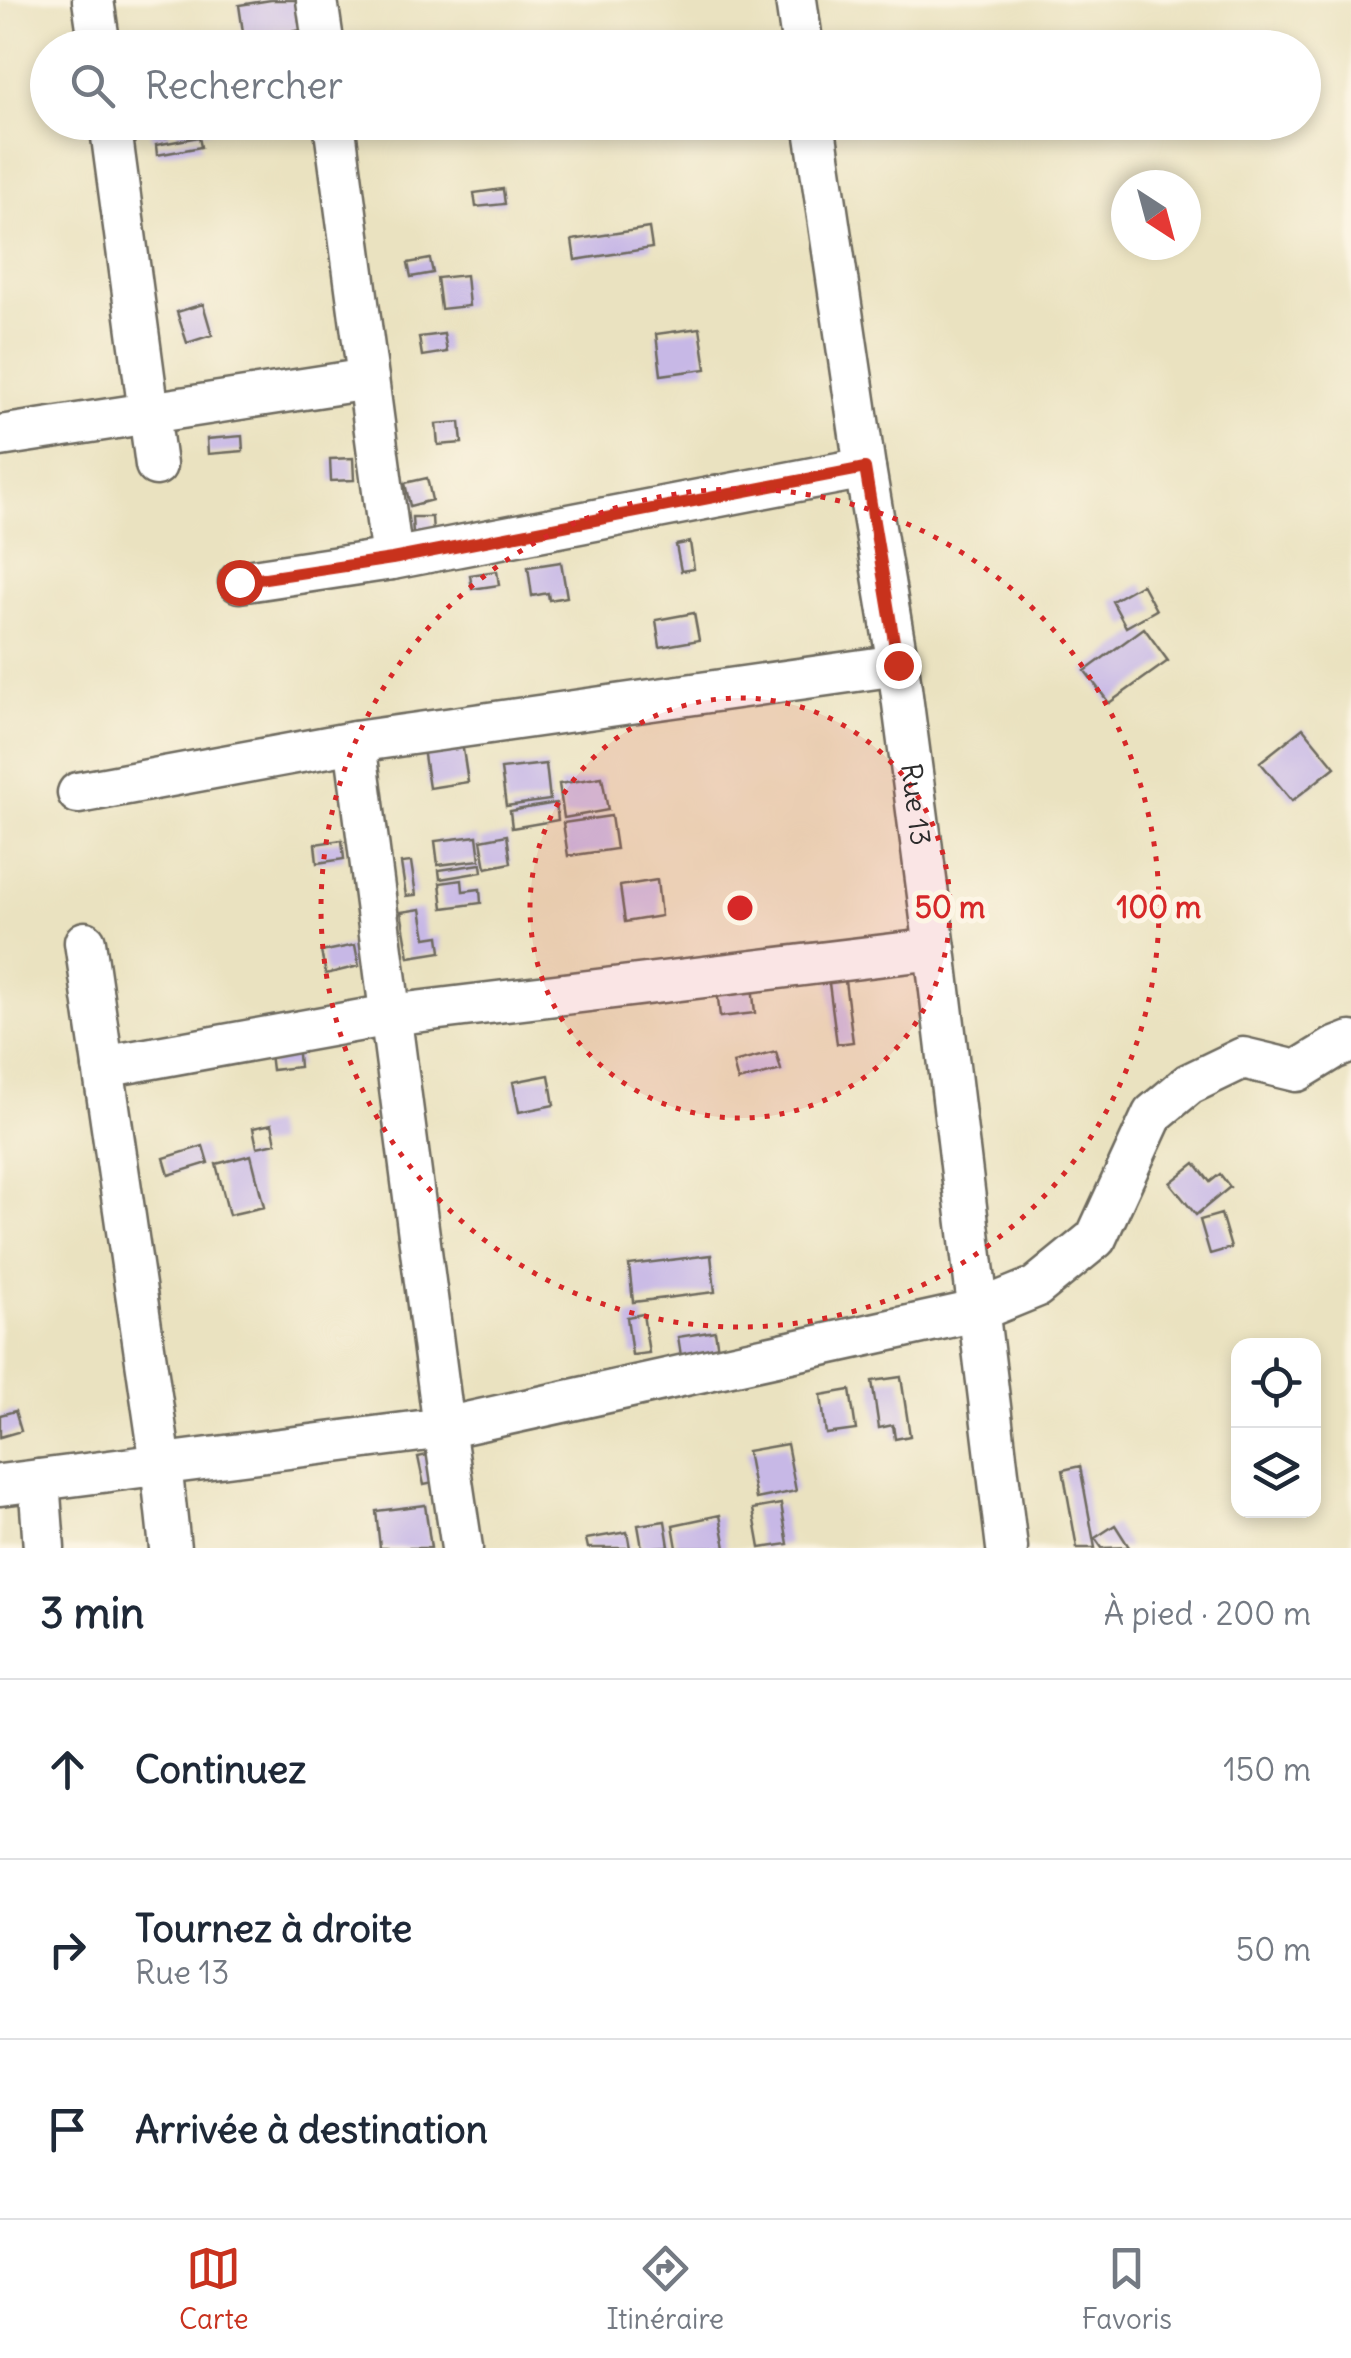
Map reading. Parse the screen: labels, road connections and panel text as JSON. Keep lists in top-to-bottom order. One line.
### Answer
{"streets":{"street":["Rue 13"]},"north":"bottom right","page":{"search":"Rechercher","heading":["3 min","À pied · 200 m"],"list":[["Continuez","150 m"],["Tournez à droite","Rue 13","50 m"],"Arrivée à destination"],"nav":["Carte","Itinéraire","Favoris"]},"rings":["50 m","100 m"]}
